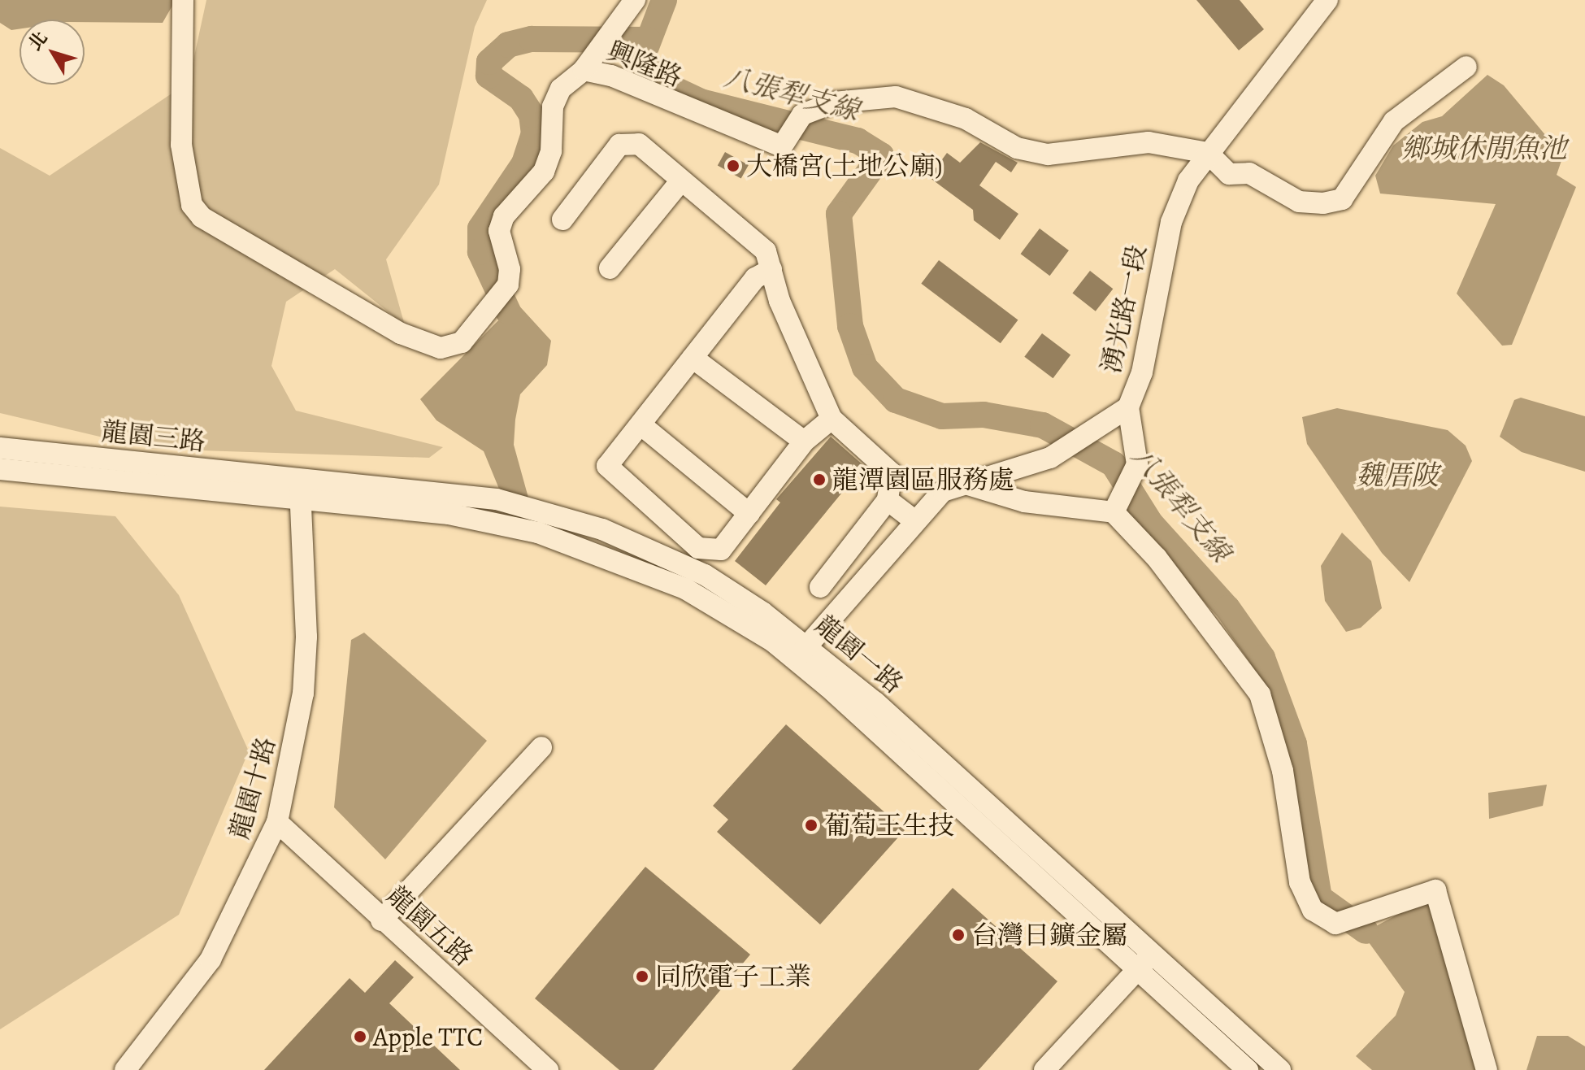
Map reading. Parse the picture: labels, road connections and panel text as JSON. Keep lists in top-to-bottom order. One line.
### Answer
{"streets":{"street":["興隆路","湧光路一段","龍園三路","龍園一路","龍園十路","龍園五路"]},"crossings":[["興隆路","湧光路一段"],["湧光路一段","龍園一路"],["龍園三路","龍園一路"],["龍園三路","龍園十路"],["龍園一路","龍園十路"],["龍園十路","龍園五路"]],"water":["八張犁支線","鄉城休閒魚池","魏厝陂"],"places":["大橋宮(土地公廟)","龍潭園區服務處","葡萄王生技","台灣日鑛金屬","同欣電子工業","Apple TTC"],"north":"top left"}
